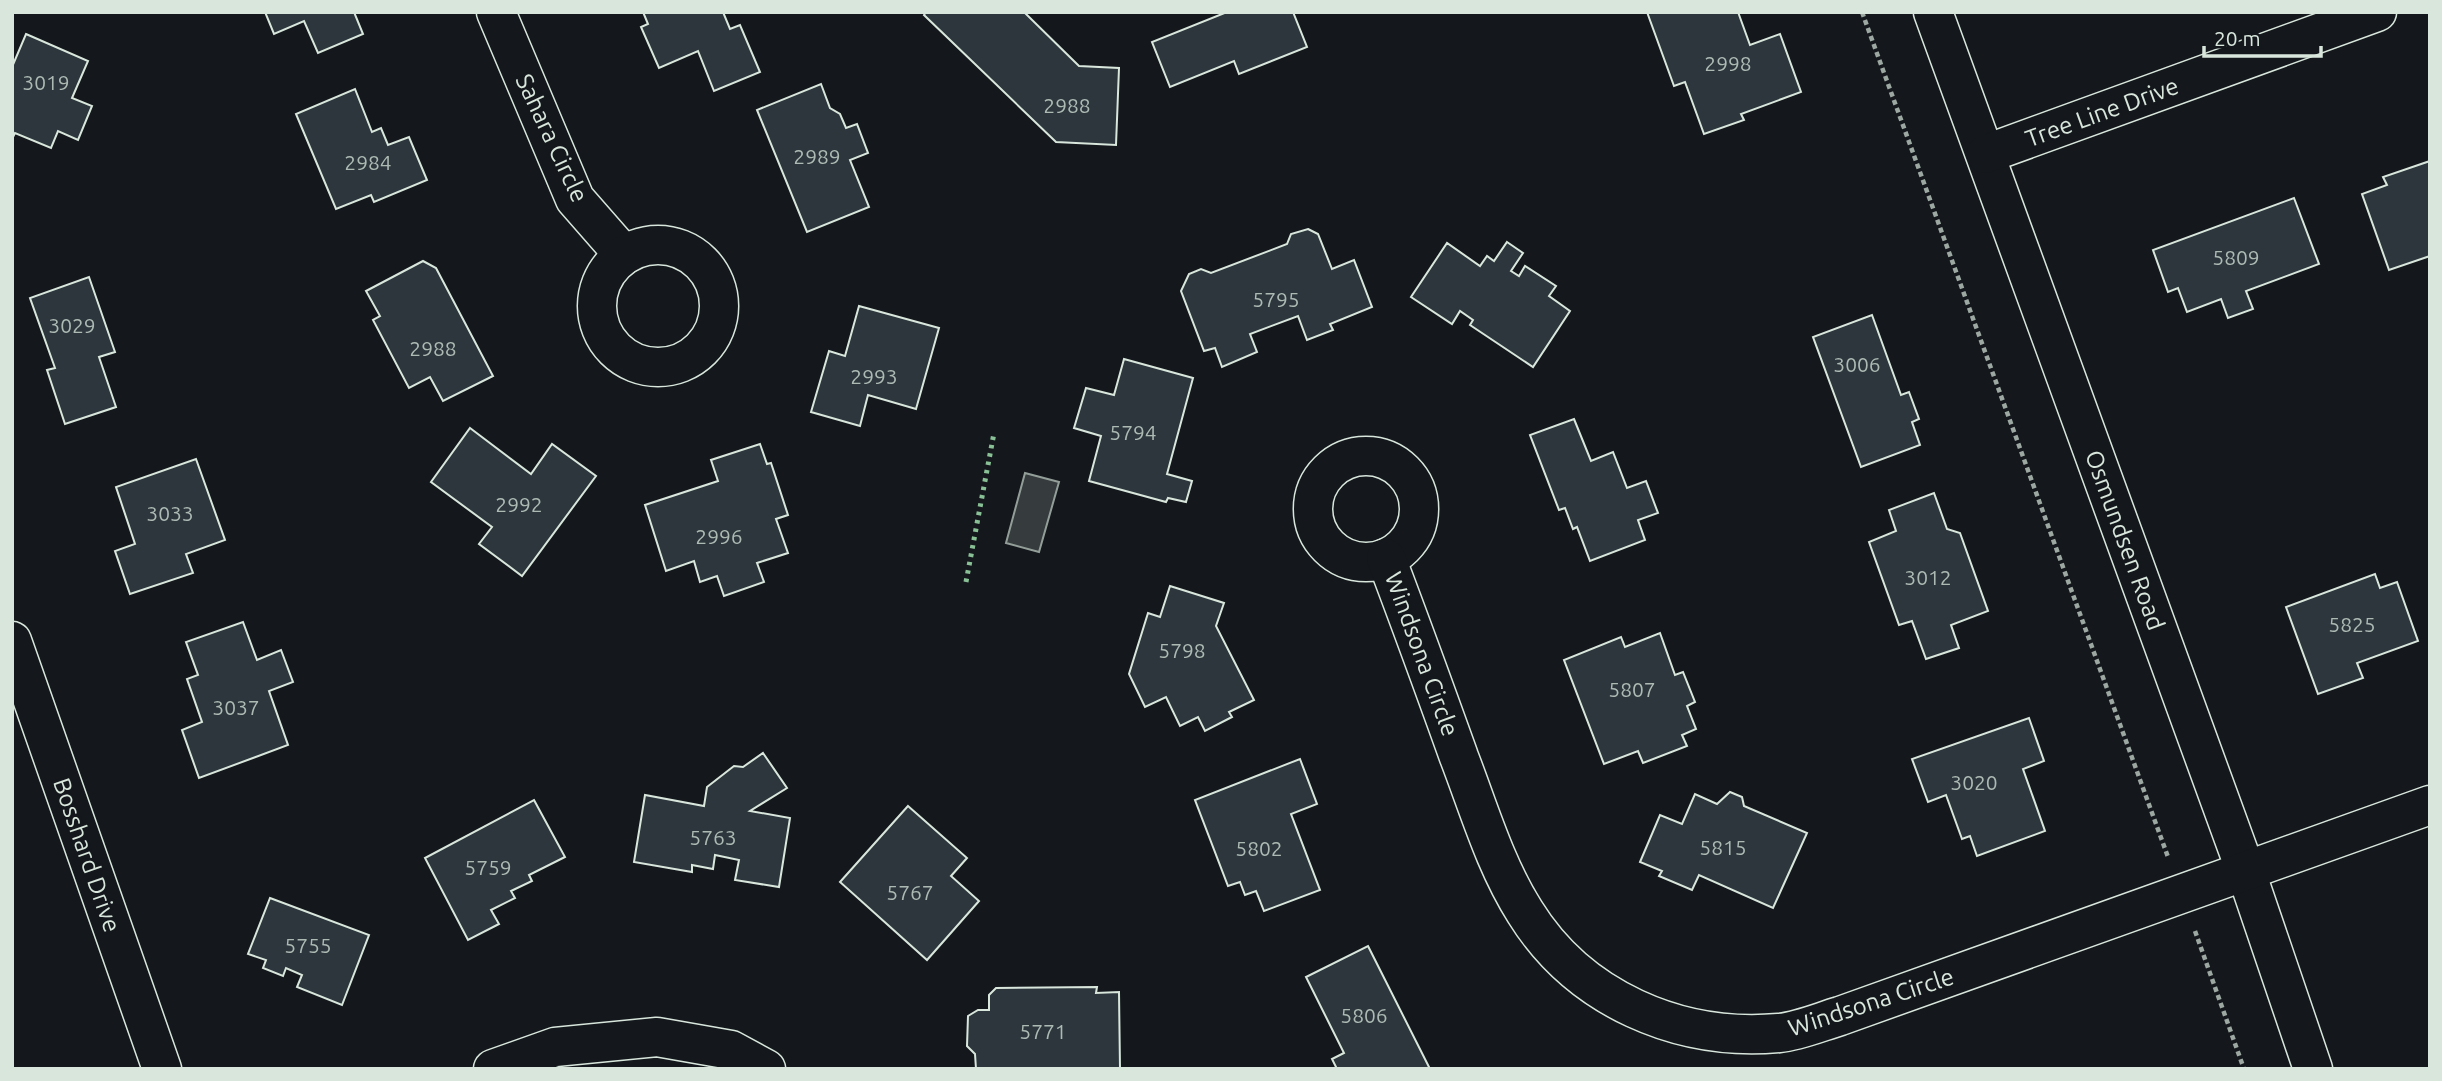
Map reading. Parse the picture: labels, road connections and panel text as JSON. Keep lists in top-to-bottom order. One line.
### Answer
{"streets":{"street":["Tree Line Drive","Sahara Circle","Osmundsen Road","Windsona Circle","Bosshard Drive"]},"crossings":[["Tree Line Drive","Osmundsen Road"],["Osmundsen Road","Windsona Circle"]],"house_numbers":["2998","3019","2988","2989","2984","5809","5795","3029","2988","3006","2993","5794","2992","3033","2996","3012","5825","5798","5807","3037","3020","5763","5815","5802","5759","5767","5755","5806","5771"],"scale_bar":"20 m"}
